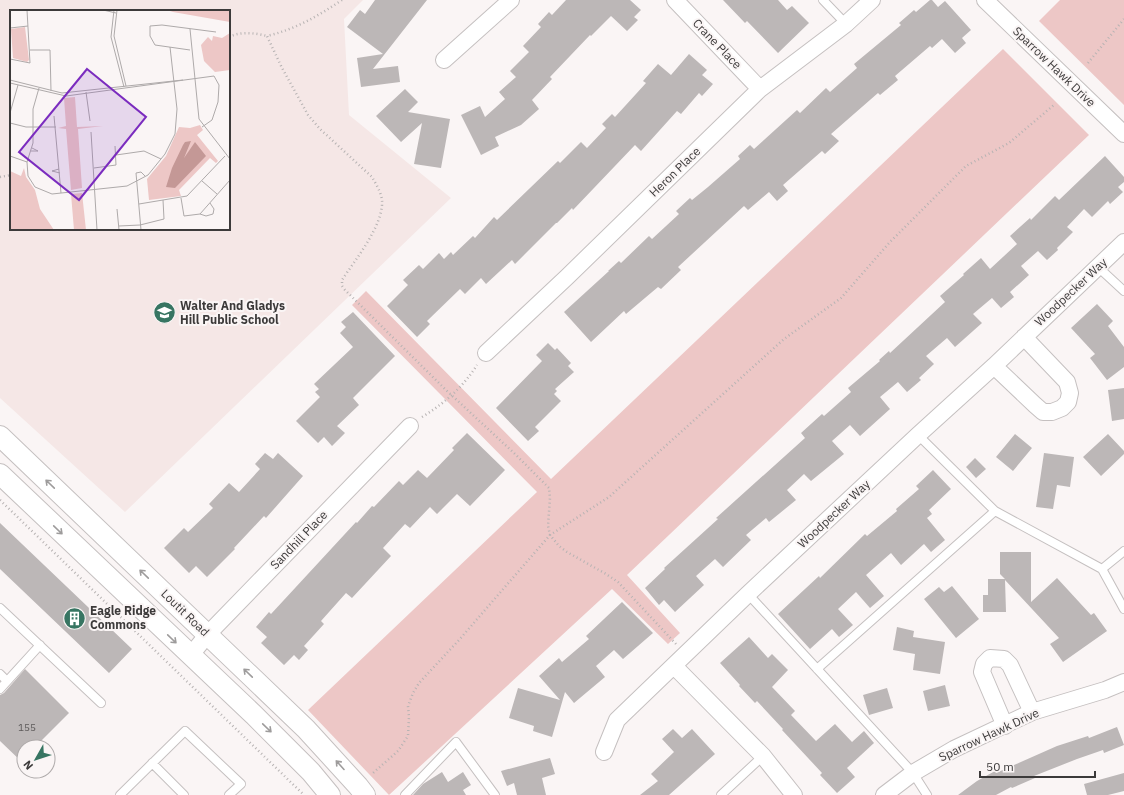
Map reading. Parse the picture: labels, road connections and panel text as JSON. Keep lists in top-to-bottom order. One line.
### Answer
{"streets":{"street":["Crane Place","Sparrow Hawk Drive","Heron Place","Woodpecker Way","Sandhill Place","Loutit Road"]},"crossings":[["Crane Place","Heron Place"],["Sandhill Place","Loutit Road"]],"places":{"school or university":["Walter And Gladys Hill Public School"],"building":["Eagle Ridge Commons"]},"house_numbers":["155"],"scale_bar":"50 m","north":"bottom left"}
